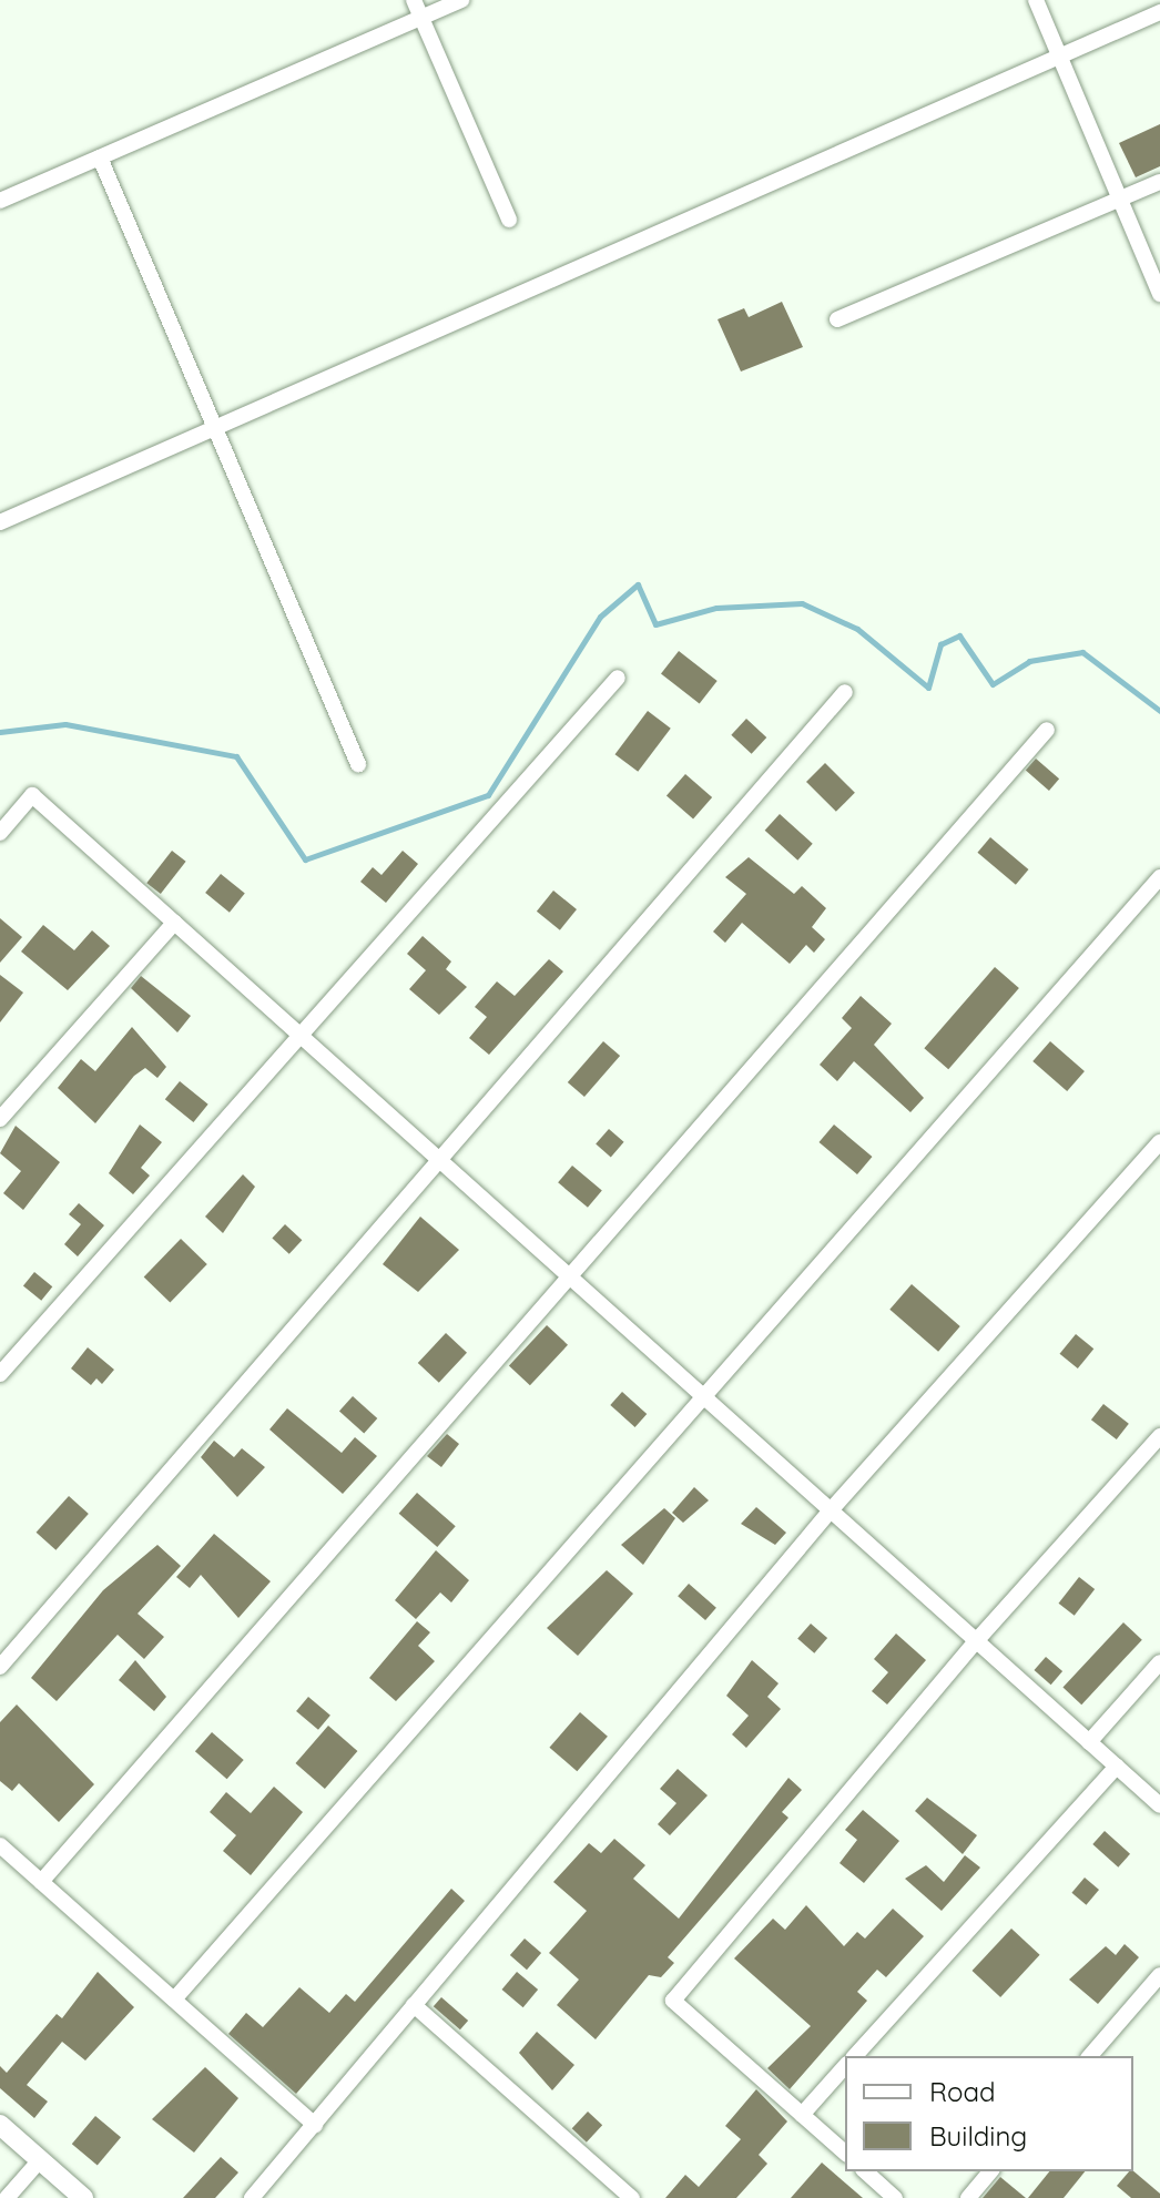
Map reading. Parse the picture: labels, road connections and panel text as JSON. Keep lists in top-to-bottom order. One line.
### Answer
{"legend":["Road","Building"]}
